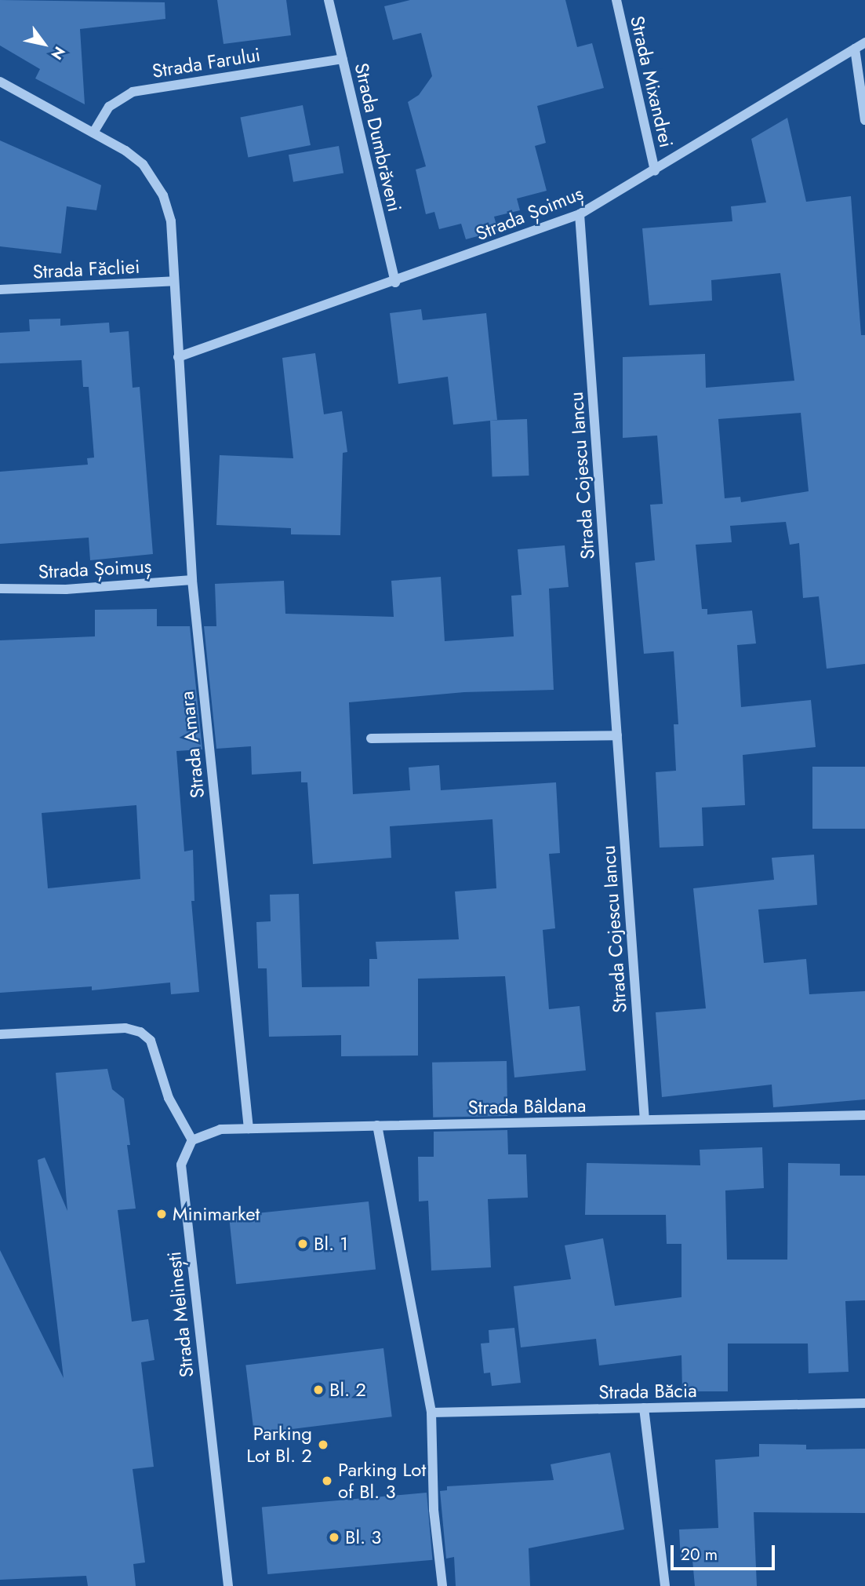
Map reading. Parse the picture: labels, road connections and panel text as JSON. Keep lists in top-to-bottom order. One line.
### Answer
{"streets":{"street":["Strada Farului","Strada Mixandrei","Strada Dumbrăveni","Strada Șoimuș","Strada Făcliei","Strada Cojescu Iancu","Strada Amara","Strada Bâldana","Strada Melinești","Strada Băcia"]},"crossings":[["Strada Farului","Strada Dumbrăveni"],["Strada Mixandrei","Strada Șoimuș"],["Strada Dumbrăveni","Strada Șoimuș"],["Strada Șoimuș","Strada Cojescu Iancu"],["Strada Șoimuș","Strada Amara"],["Strada Cojescu Iancu","Strada Bâldana"],["Strada Amara","Strada Bâldana"],["Strada Bâldana","Strada Melinești"]],"places":["Minimarket","Bl. 1","Bl. 2","Parking Lot Bl. 2","Parking Lot of Bl. 3","Bl. 3"],"scale_bar":"20 m","north":"bottom right"}
